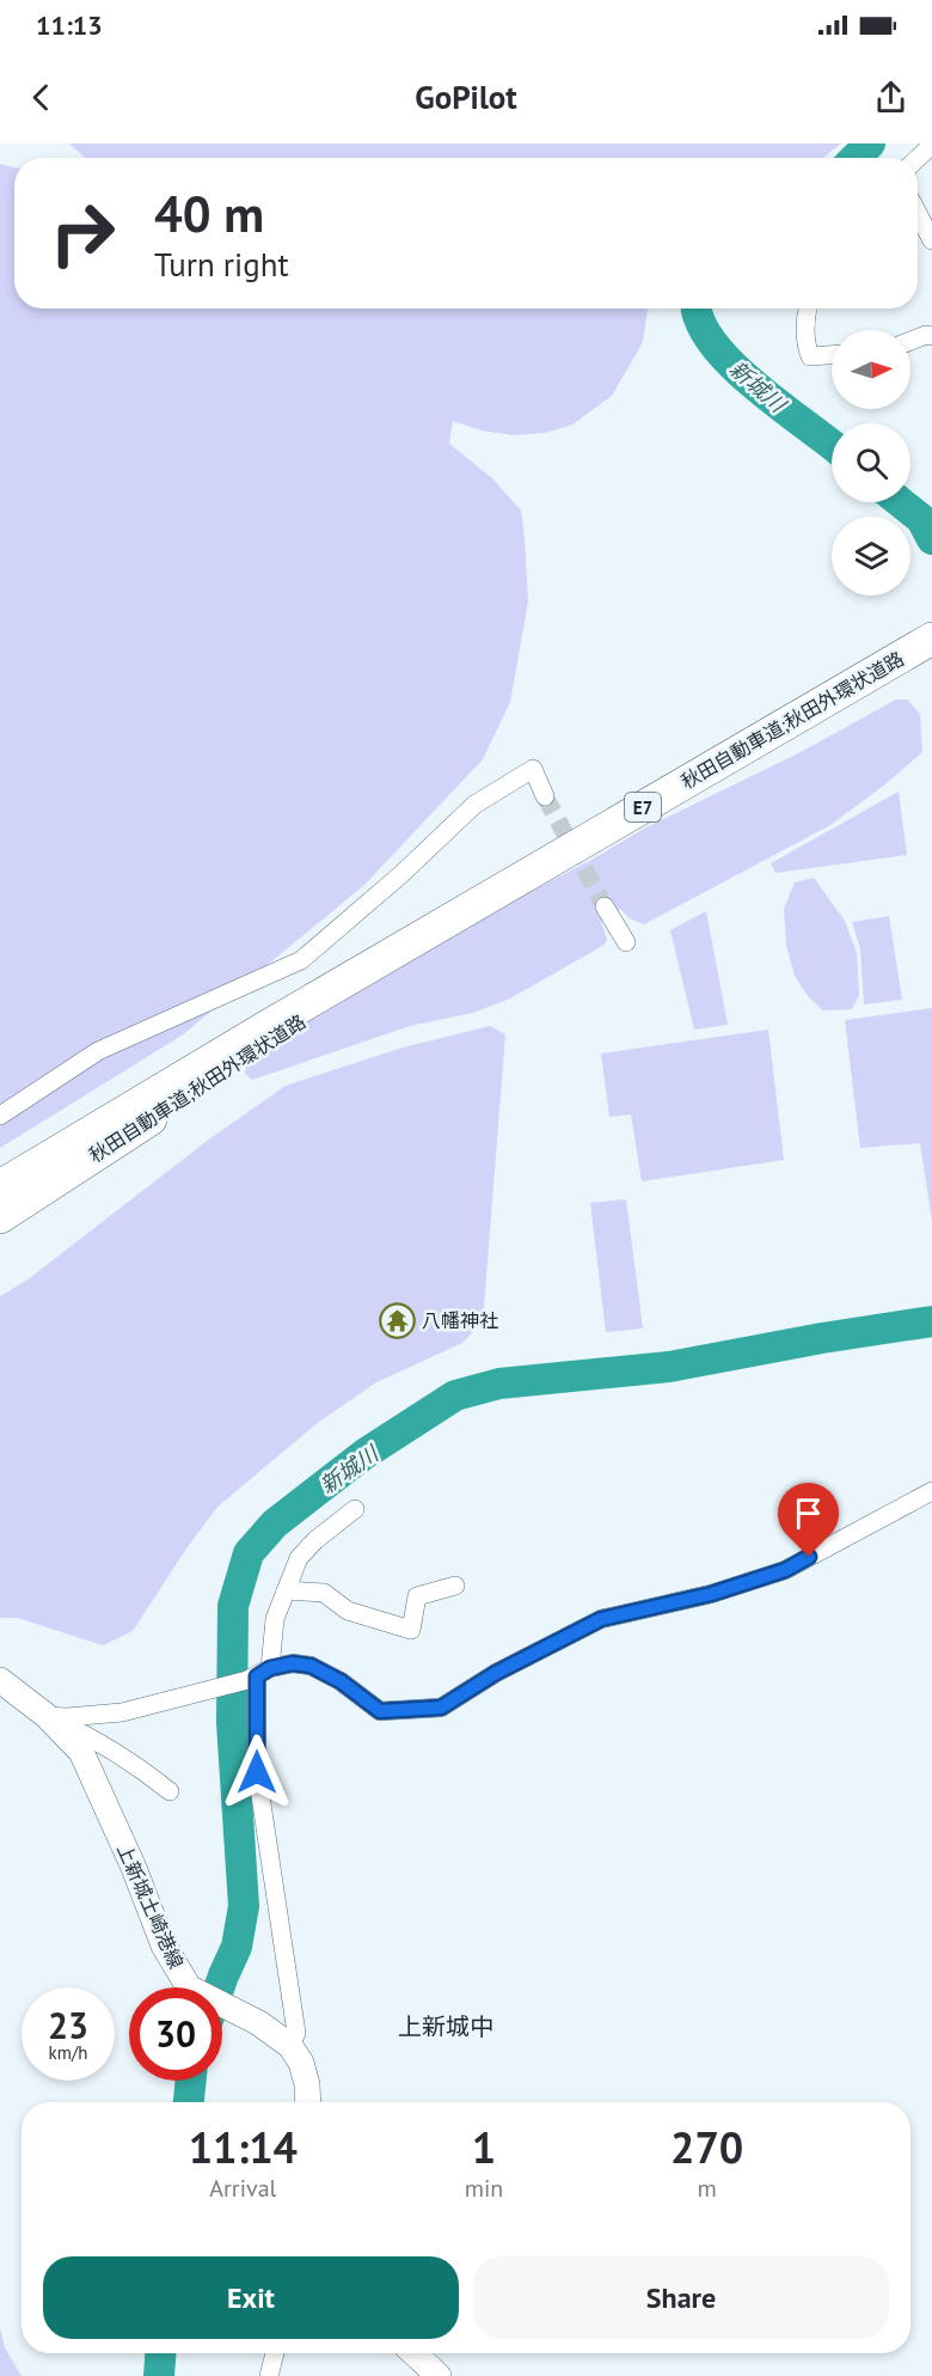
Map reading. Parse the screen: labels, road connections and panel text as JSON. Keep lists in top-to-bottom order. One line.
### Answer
{"streets":{"highway":["秋田自動車道;秋田外環状道路","E7"],"main road":["上新城土崎港線"]},"districts":["上新城中"],"water":["新城川"],"places":{"temple":["八幡神社"]},"north":"right","page":{"status":"11:13","header":"GoPilot","turn":["40 m","Turn right"],"speed":"23 km/h","limit":"30","eta":["11:14","Arrival","1","min","270","m"],"buttons":["Exit","Share"]}}
